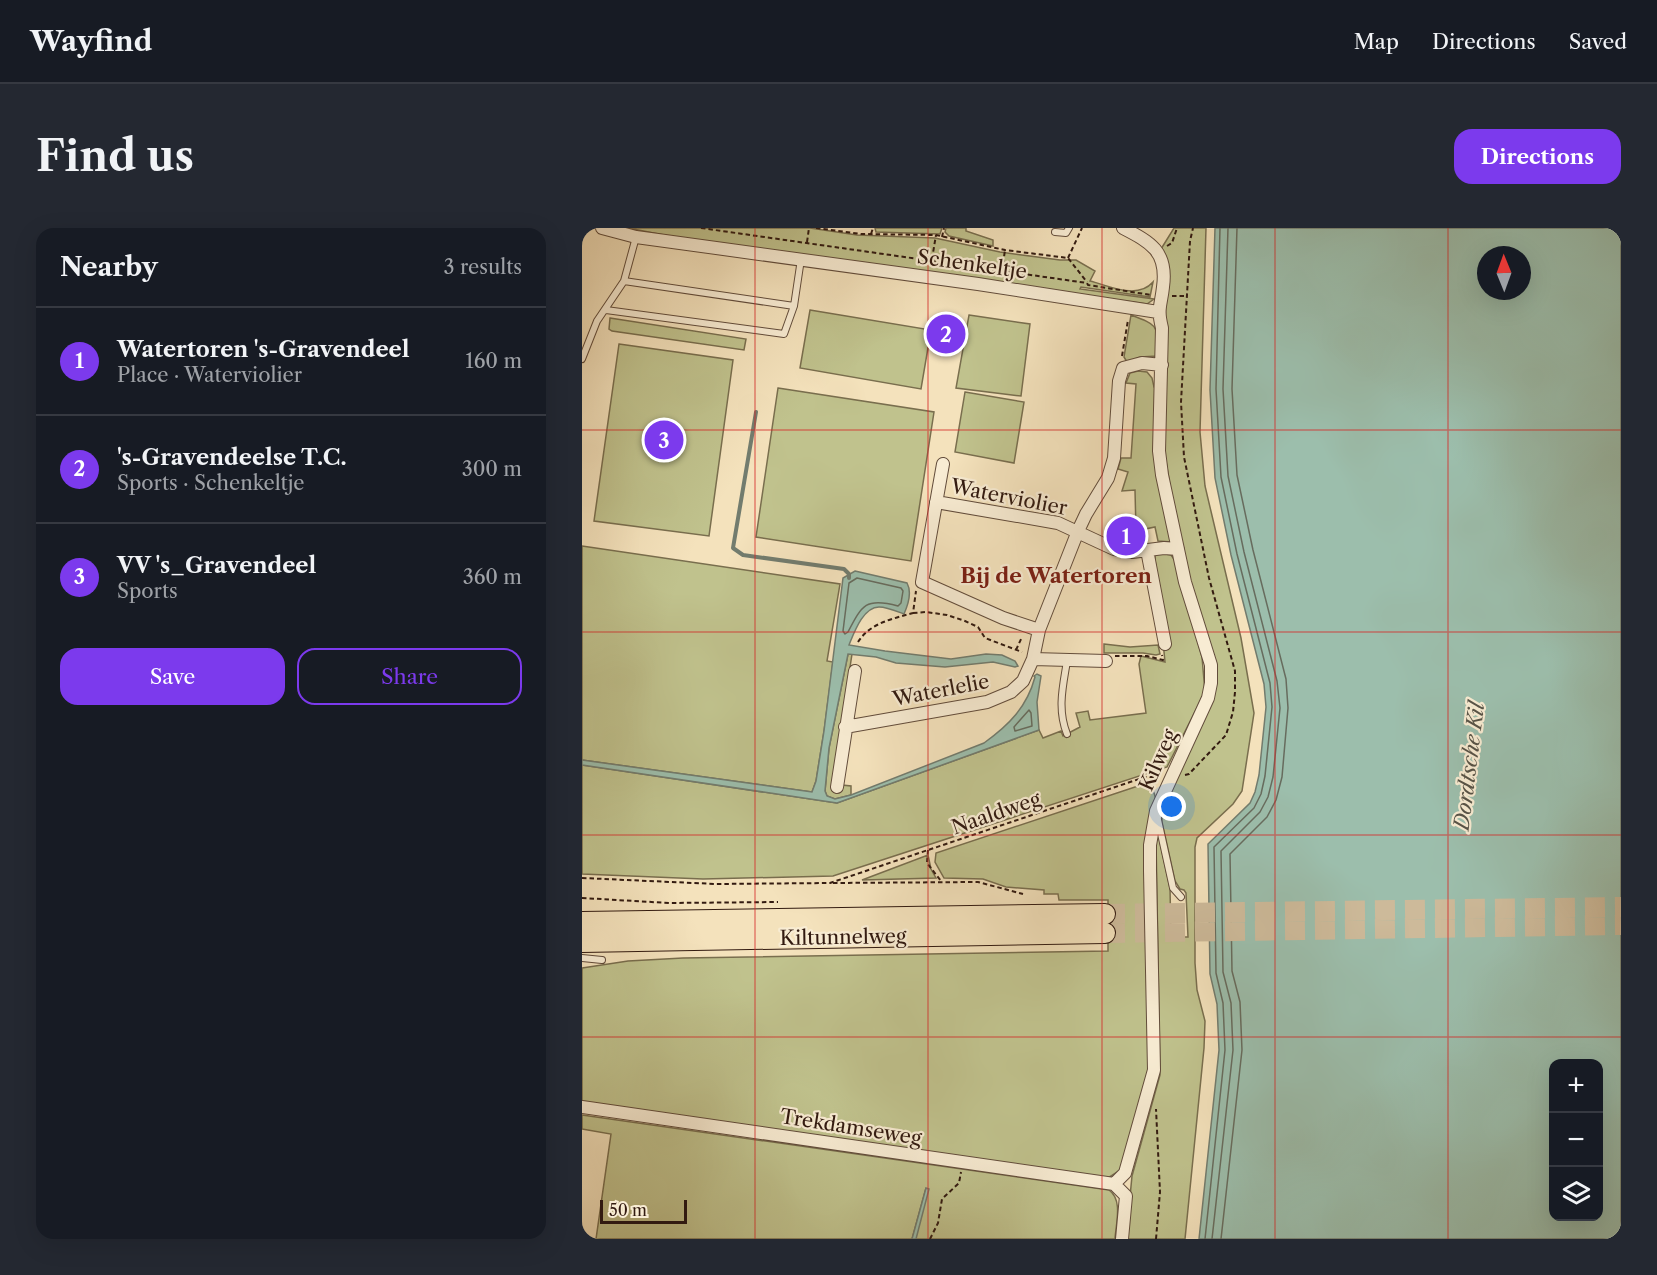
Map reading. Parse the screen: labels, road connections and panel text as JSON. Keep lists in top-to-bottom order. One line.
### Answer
{"streets":{"main road":["Kiltunnelweg"],"street":["Schenkeltje","Waterviolier","Waterlelie","Kilweg","Trekdamseweg"],"path":["Naaldweg"]},"crossings":[["Schenkeltje","Kilweg"],["Waterviolier","Waterlelie"],["Waterviolier","Kilweg"],["Kilweg","Naaldweg"],["Kilweg","Trekdamseweg"]],"districts":["Bij de Watertoren"],"water":["Dordtsche Kil"],"scale_bar":"50 m","north":"top","page":{"header":"Wayfind","nav":["Map","Directions","Saved"],"buttons":["Directions",["Save","Share"]],"title":"Find us","heading":["Nearby","3 results"],"list":[{"mark":"1","name":"Watertoren 's-Gravendeel","note":"Place · Waterviolier","value":"160 m"},{"mark":"2","name":"'s-Gravendeelse T.C.","note":"Sports · Schenkeltje","value":"300 m"},{"mark":"3","name":"VV 's_Gravendeel","note":"Sports","value":"360 m"}],"pins":["2","3","1"],"map_buttons":["+","−"],"scale":"50 m"}}
